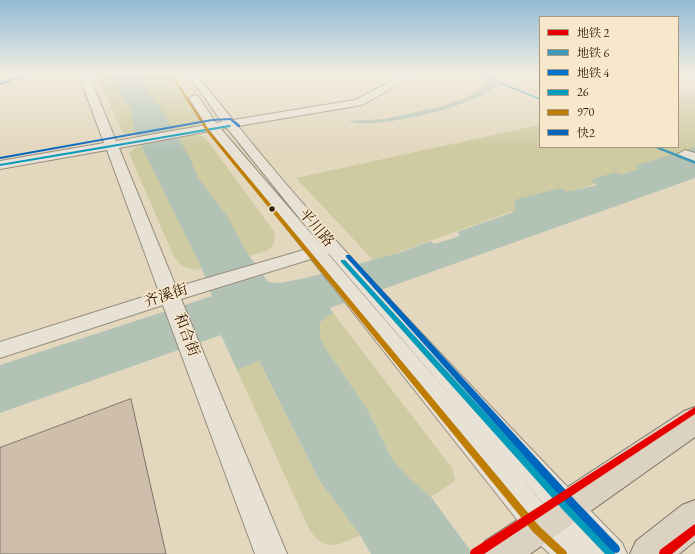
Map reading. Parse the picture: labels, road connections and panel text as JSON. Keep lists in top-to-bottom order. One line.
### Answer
{"streets":{"street":["平川路","齐溪街","和合街"]},"crossings":[["平川路","齐溪街"],["齐溪街","和合街"]],"lines":["transit line 970","transit line 快2","transit line 26","metro line 6","metro line 2"],"legend":["地铁 2","地铁 6","地铁 4","26","970","快2"]}
